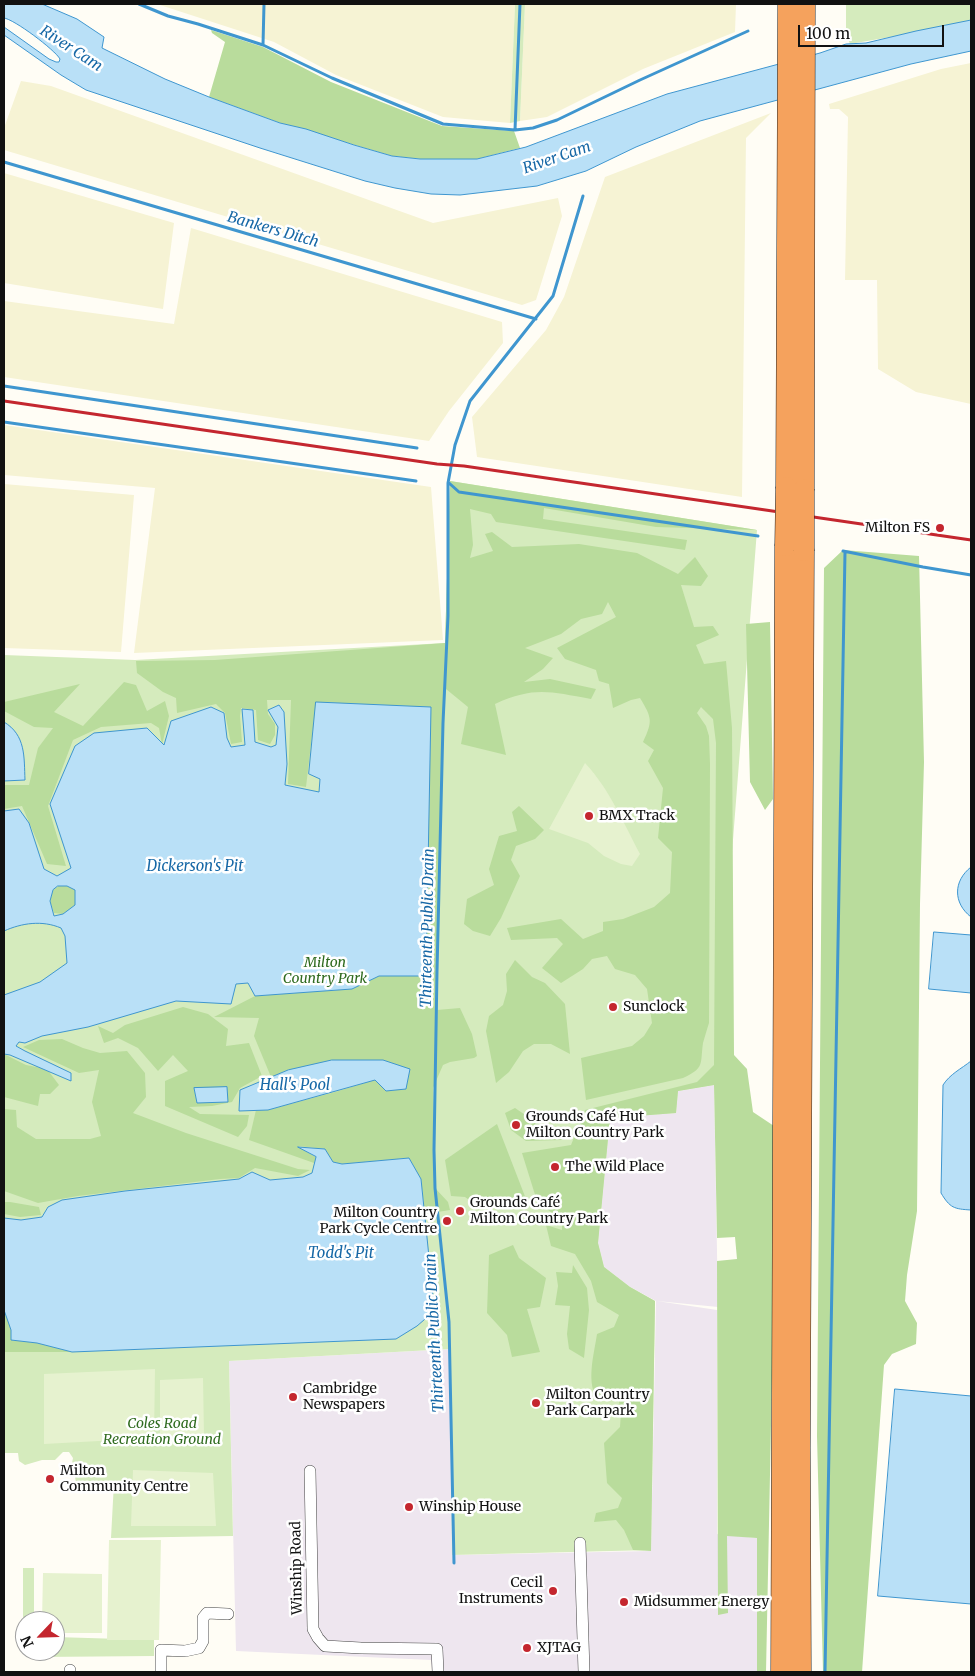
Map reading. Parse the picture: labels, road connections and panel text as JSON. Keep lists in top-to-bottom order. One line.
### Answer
{"streets":{"street":["Winship Road"]},"water":["River Cam","Bankers Ditch","Dickerson's Pit","Thirteenth Public Drain","Hall's Pool","Todd's Pit"],"parks":["Milton Country Park","Coles Road Recreation Ground"],"places":["Milton FS","BMX Track","Sunclock","Grounds Café Hut Milton Country Park","The Wild Place","Grounds Café Milton Country Park","Milton Country Park Cycle Centre","Cambridge Newspapers","Milton Country Park Carpark","Milton Community Centre","Winship House","Cecil Instruments","Midsummer Energy","XJTAG"],"scale_bar":"100 m","north":"bottom left"}
